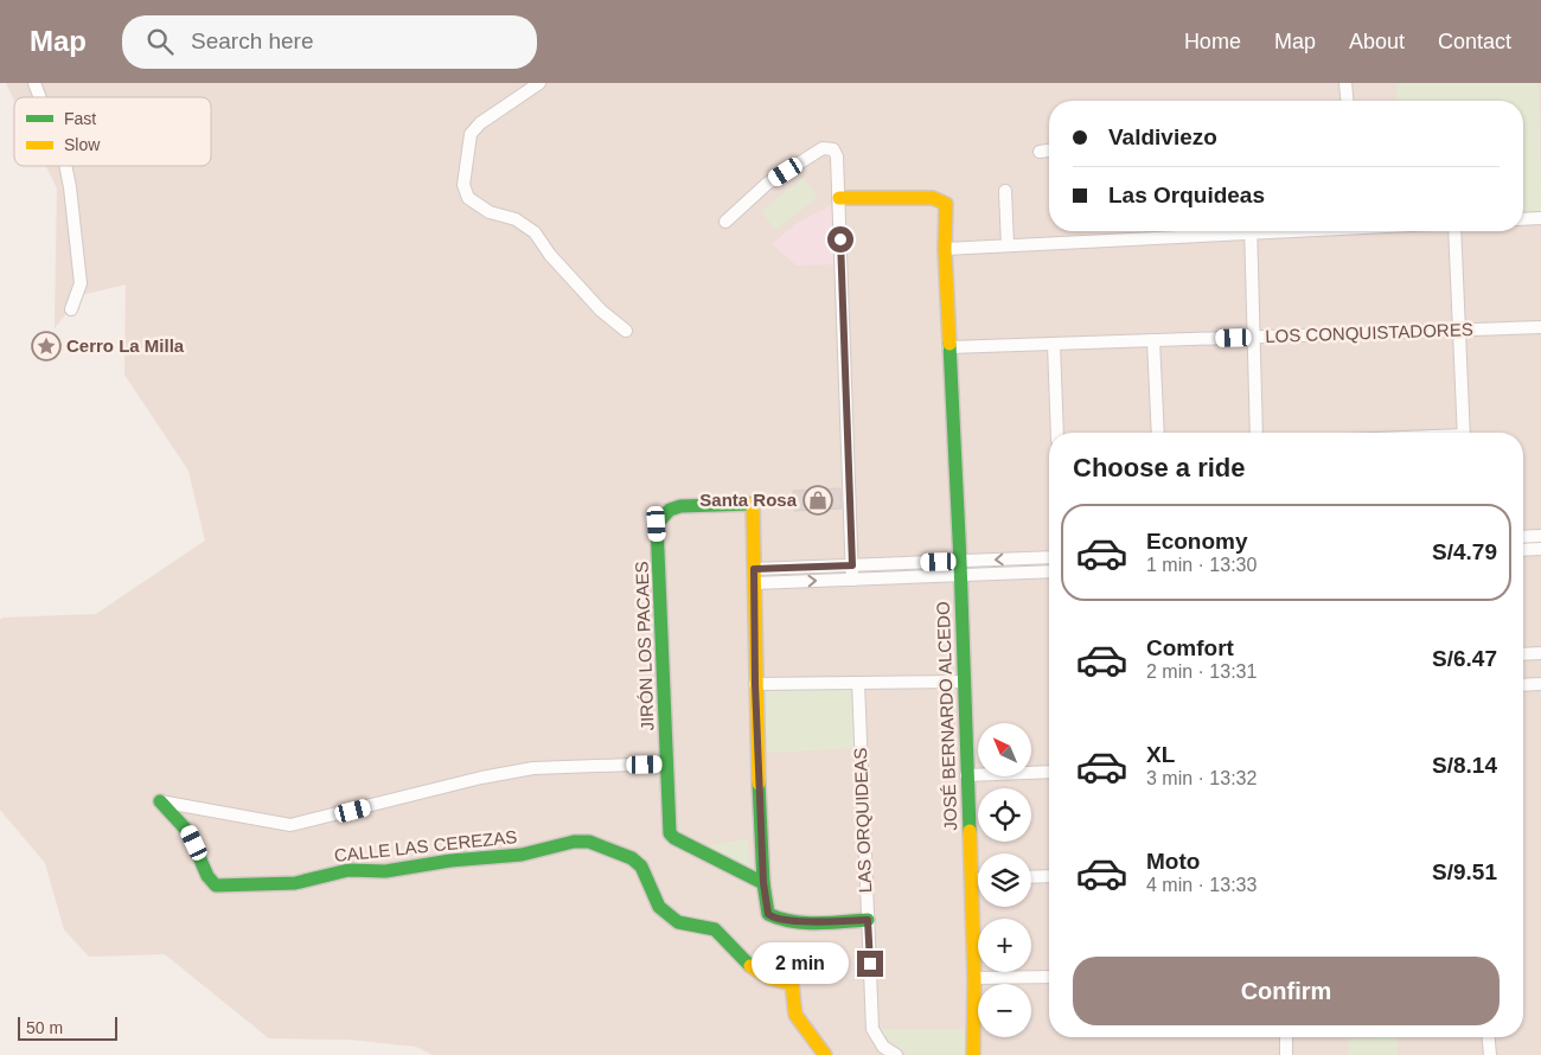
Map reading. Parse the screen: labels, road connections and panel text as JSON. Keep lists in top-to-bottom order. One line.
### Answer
{"streets":{"street":["LOS CONQUISTADORES","JIRÓN LOS PACAES","JOSÉ BERNARDO ALCEDO","LAS ORQUIDEAS","CALLE LAS CEREZAS"]},"crossings":[["LOS CONQUISTADORES","JOSÉ BERNARDO ALCEDO"]],"places":{"place":["Cerro La Milla"],"shop":["Santa Rosa"]},"legend":["Fast","Slow"],"scale_bar":"50 m","north":"top left","page":{"header":"Map","search":"Search here","nav":["Home","Map","About","Contact"],"banner":["Valdiviezo","Las Orquideas"],"heading":"Choose a ride","list":[{"name":"Economy","note":"1 min · 13:30","value":"S/4.79"},{"name":"Comfort","note":"2 min · 13:31","value":"S/6.47"},{"name":"XL","note":"3 min · 13:32","value":"S/8.14"},{"name":"Moto","note":"4 min · 13:33","value":"S/9.51"}],"map_buttons":["+","−"],"bubble":"2 min","buttons":"Confirm","scale":"50 m"}}
